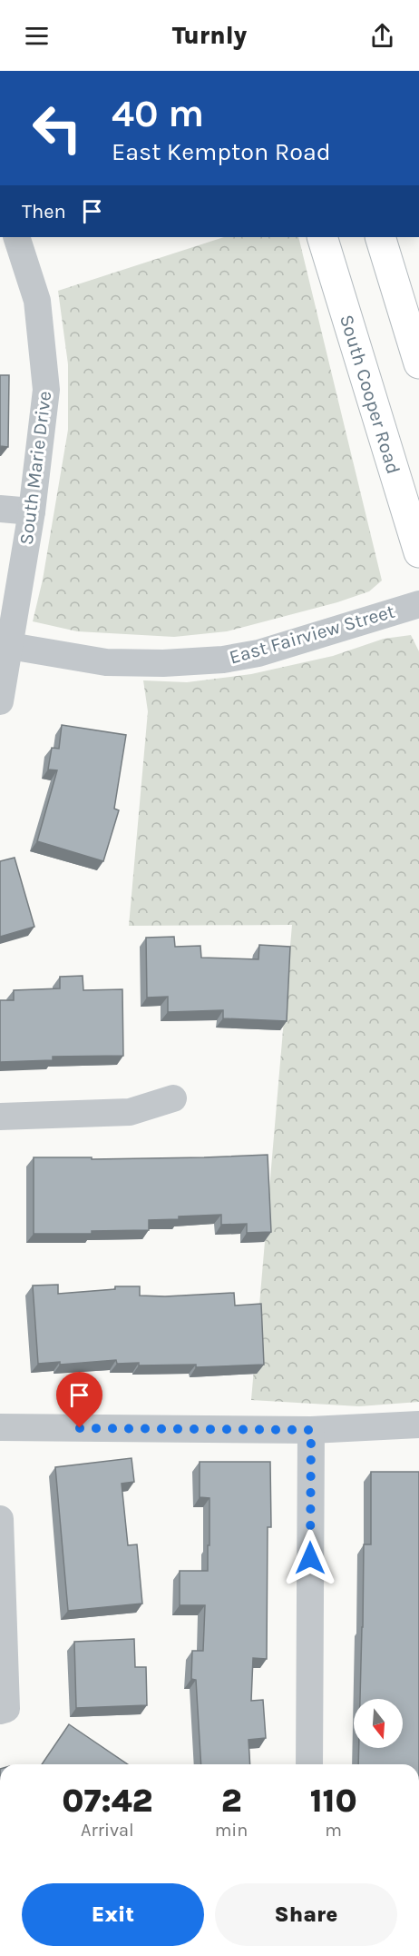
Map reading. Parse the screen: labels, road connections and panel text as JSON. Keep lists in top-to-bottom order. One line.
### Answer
{"streets":{"main road":["South Cooper Road"],"street":["South Marie Drive","East Fairview Street"]},"crossings":[["South Marie Drive","East Fairview Street"]],"north":"bottom","page":{"header":"Turnly","turn":["40 m","East Kempton Road"],"then":"Then","eta":["07:42","Arrival","2","min","110","m"],"buttons":["Exit","Share"]}}
